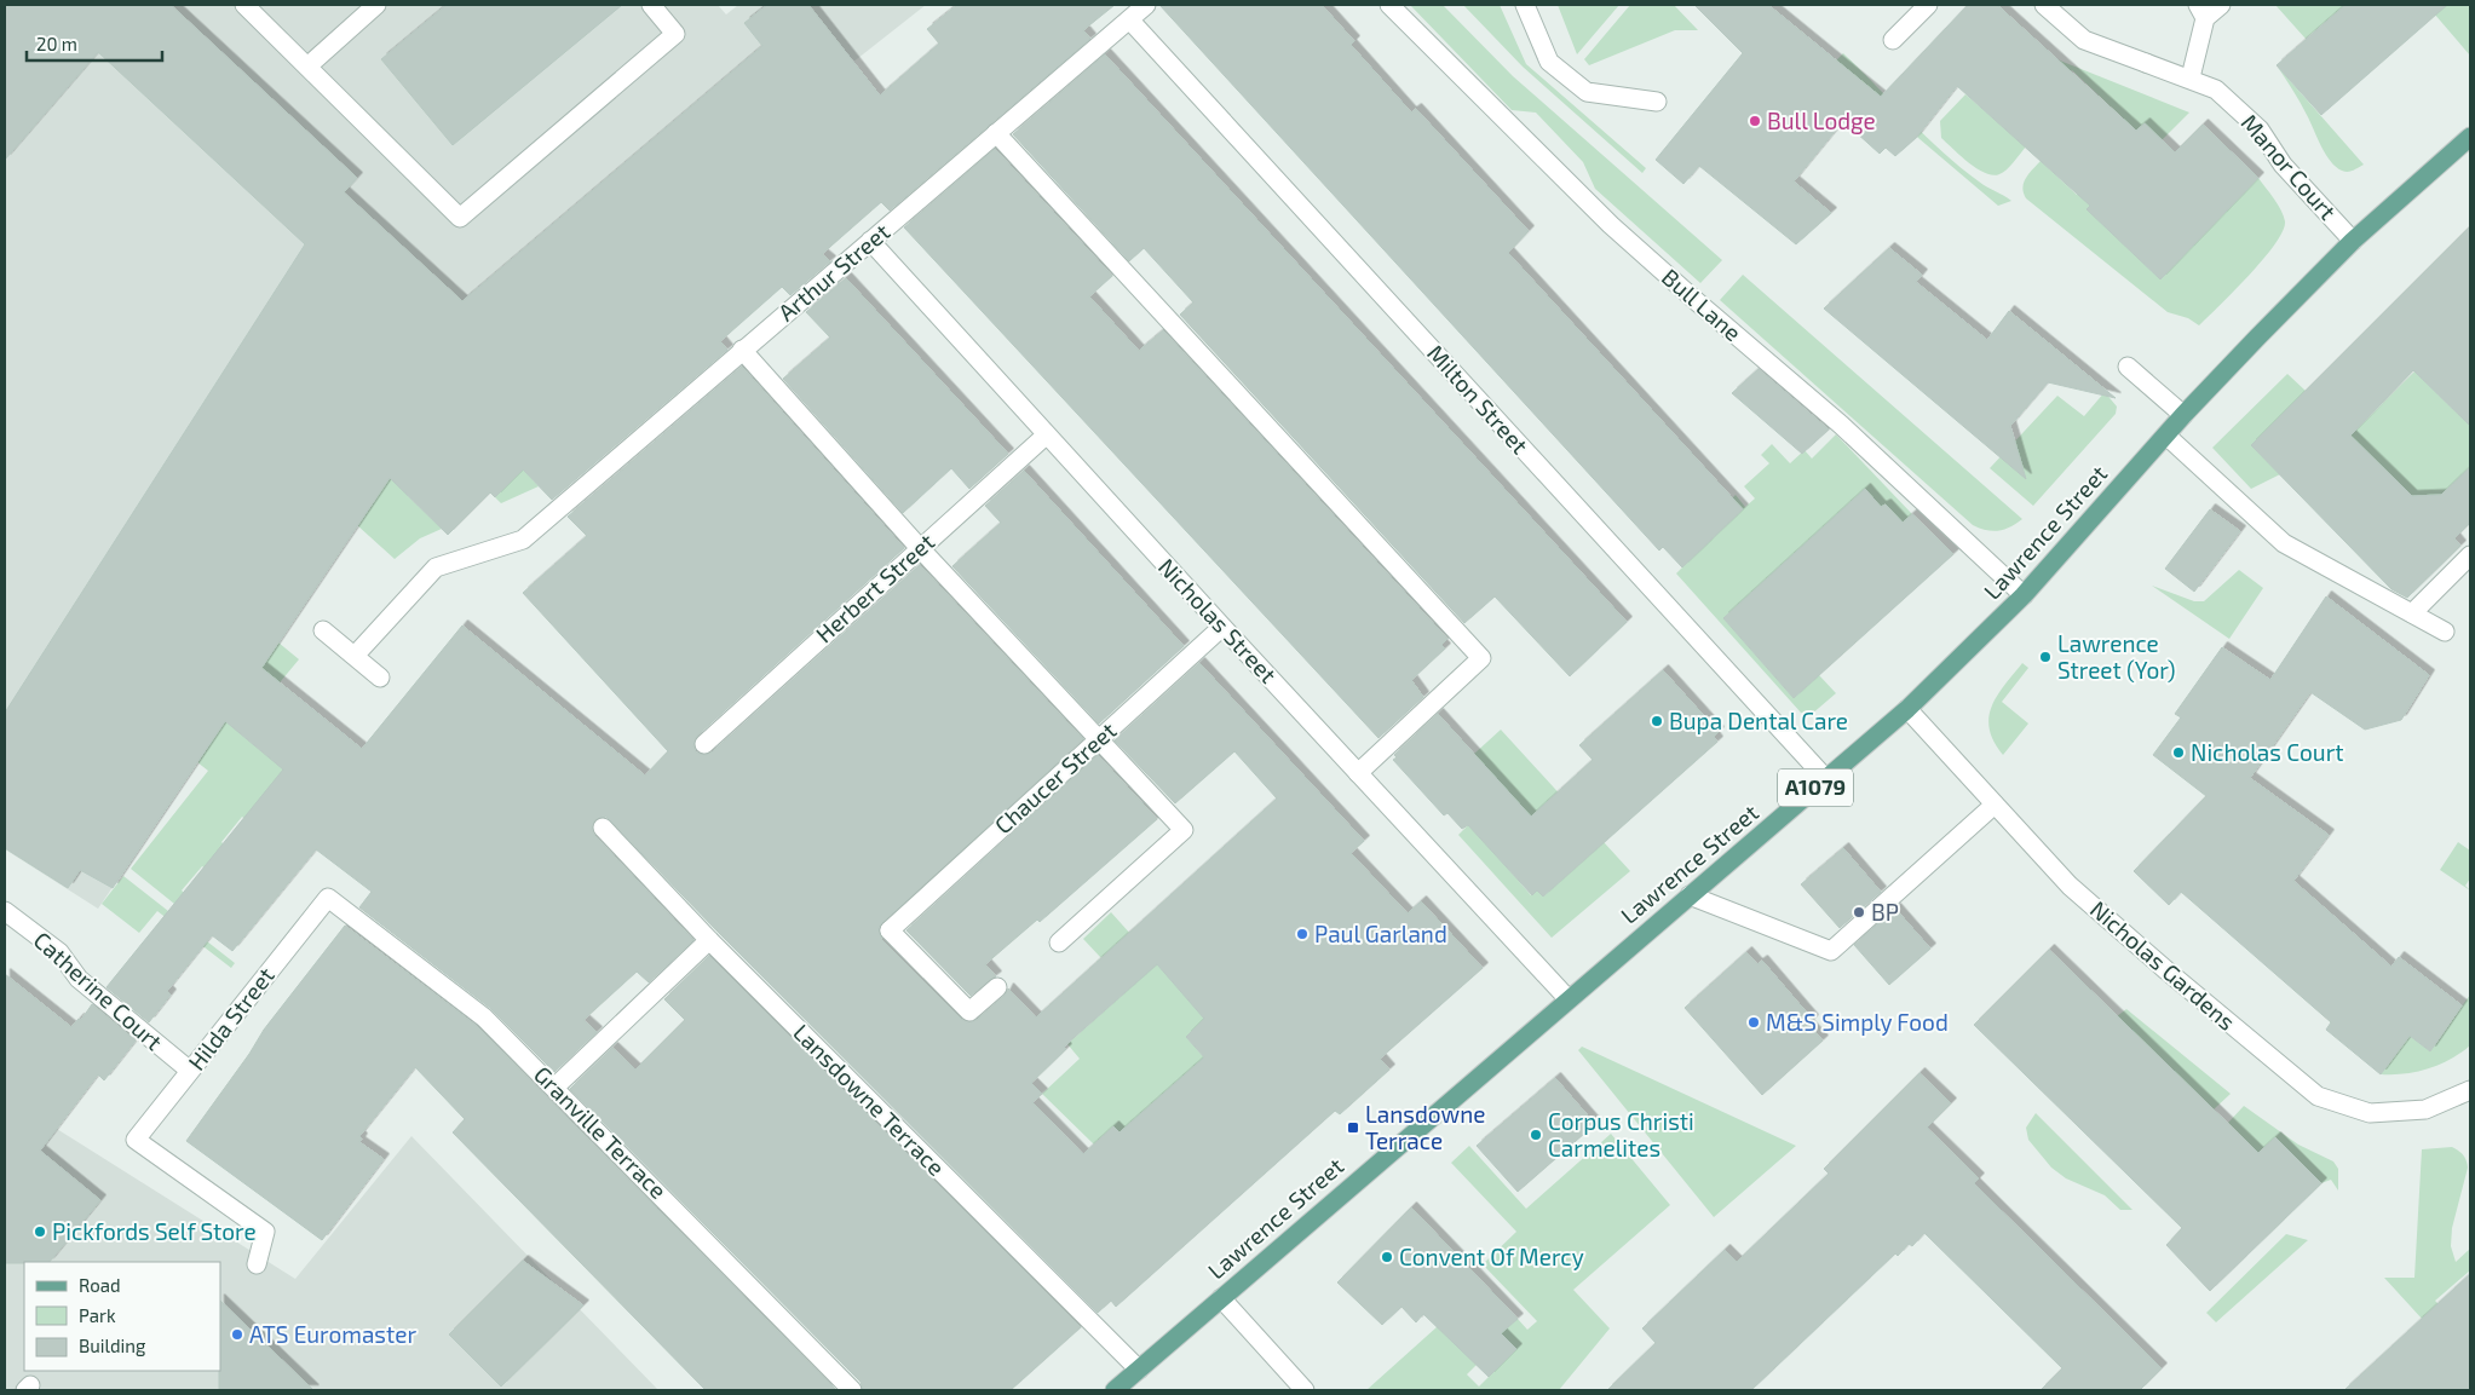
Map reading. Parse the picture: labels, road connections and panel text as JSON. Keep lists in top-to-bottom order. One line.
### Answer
{"streets":{"main road":["Lawrence Street","A1079"],"street":["Manor Court","Arthur Street","Bull Lane","Milton Street","Herbert Street","Nicholas Street","Chaucer Street","Nicholas Gardens","Catherine Court","Hilda Street","Lansdowne Terrace","Granville Terrace"]},"crossings":[["Manor Court","Lawrence Street"],["Arthur Street","Milton Street"],["Arthur Street","Nicholas Street"],["Bull Lane","Lawrence Street"],["Milton Street","Lawrence Street"],["Lawrence Street","Nicholas Street"],["Lawrence Street","Nicholas Gardens"],["Lawrence Street","Lansdowne Terrace"],["Herbert Street","Nicholas Street"],["Nicholas Street","Chaucer Street"],["Catherine Court","Hilda Street"],["Hilda Street","Granville Terrace"]],"places":{"other":["Bull Lodge","Lawrence Street (Yor)","Bupa Dental Care","Nicholas Court","BP","Paul Garland","M&S Simply Food","Corpus Christi Carmelites","Pickfords Self Store","Convent Of Mercy","ATS Euromaster"],"transit":["Lansdowne Terrace"]},"legend":["Road","Park","Building"],"scale_bar":"20 m"}
